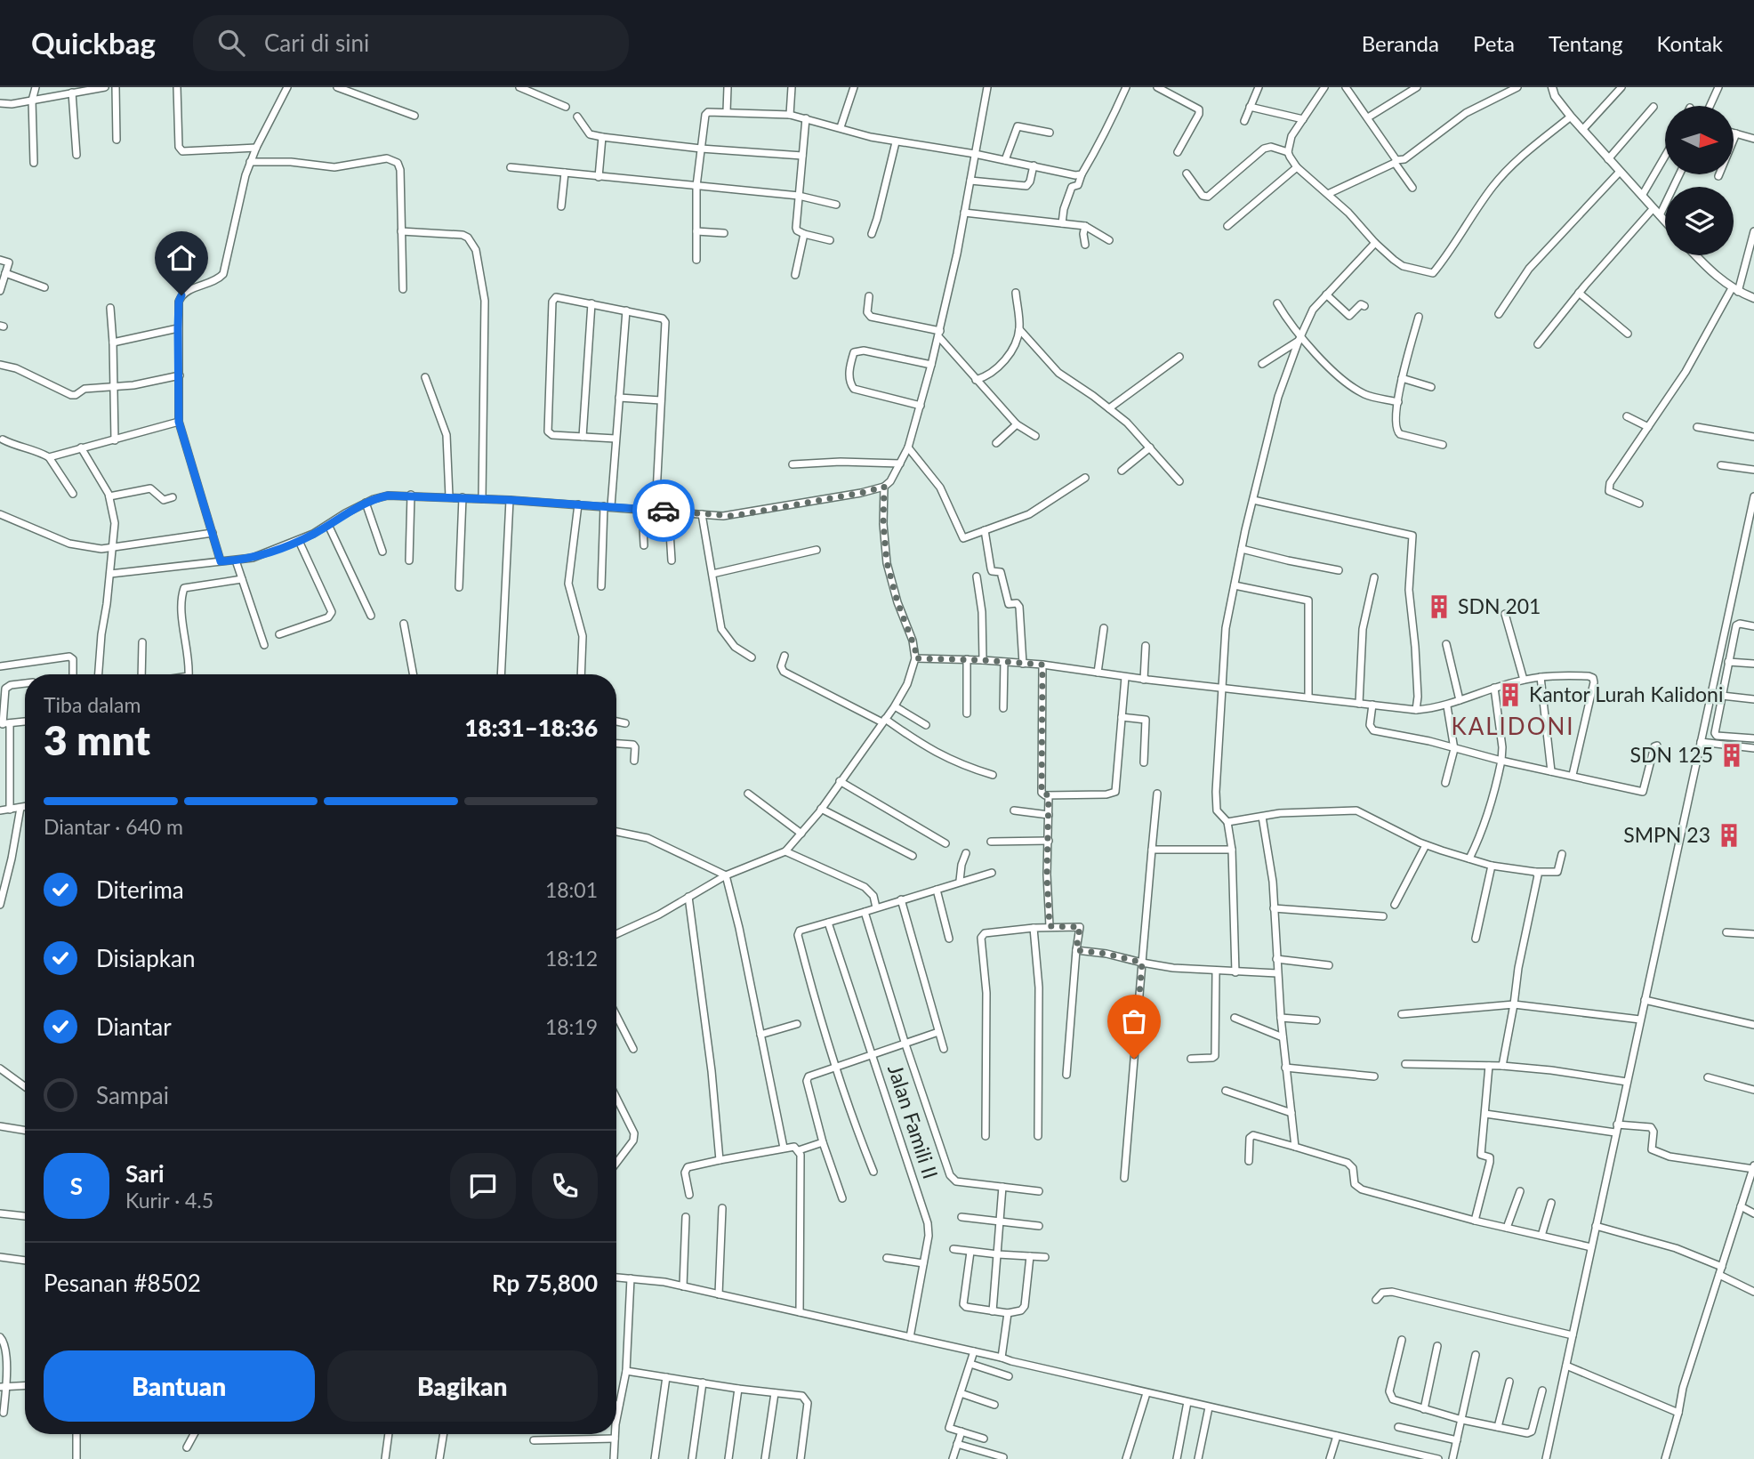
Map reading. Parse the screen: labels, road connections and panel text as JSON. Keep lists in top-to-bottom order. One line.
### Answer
{"streets":{"street":["Jalan Famili II"]},"districts":["KALIDONI"],"places":{"building":["SDN 201","Kantor Lurah Kalidoni","SDN 125","SMPN 23"]},"north":"right","page":{"header":"Quickbag","search":"Cari di sini","nav":["Beranda","Peta","Tentang","Kontak"],"heading":["3 mnt","Tiba dalam","18:31–18:36"],"panel":["Sari","Kurir · 4.5","Pesanan #8502","Rp 75,800"],"bar":"Diantar · 640 m","list":[["Diterima","18:01"],["Disiapkan","18:12"],["Diantar","18:19"],"Sampai"],"round":"S","buttons":["Bantuan","Bagikan"]}}
